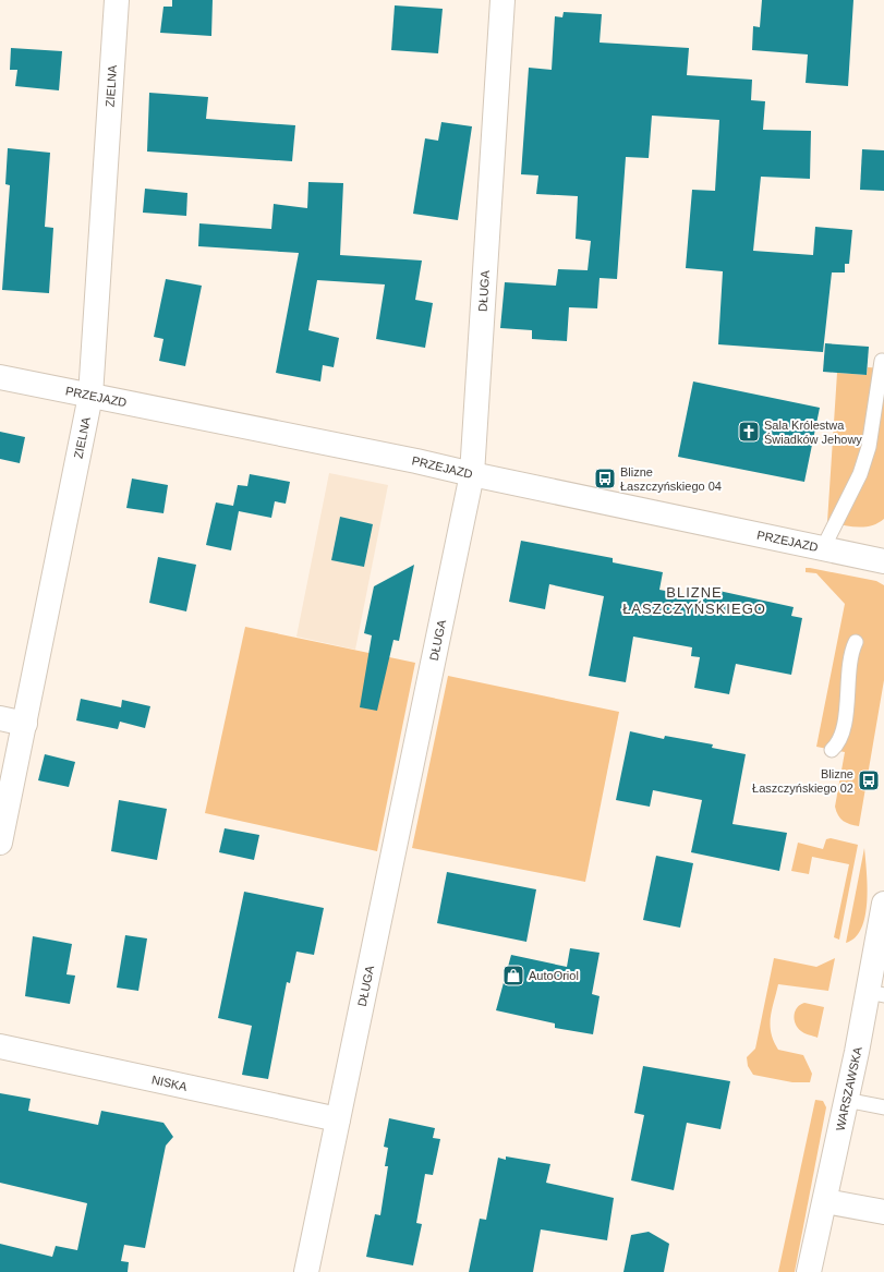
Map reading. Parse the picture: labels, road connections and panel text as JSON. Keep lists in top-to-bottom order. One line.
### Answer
{"streets":{"street":["ZIELNA","DŁUGA","PRZEJAZD","NISKA","WARSZAWSKA"]},"crossings":[["ZIELNA","PRZEJAZD"],["DŁUGA","PRZEJAZD"],["DŁUGA","NISKA"]],"districts":["BLIZNE ŁASZCZYŃSKIEGO"],"places":{"church":["Sala Królestwa Świadków Jehowy"],"bus stop":["Blizne Łaszczyńskiego 04","Blizne Łaszczyńskiego 02"],"shop":["AutoOriol"]}}
